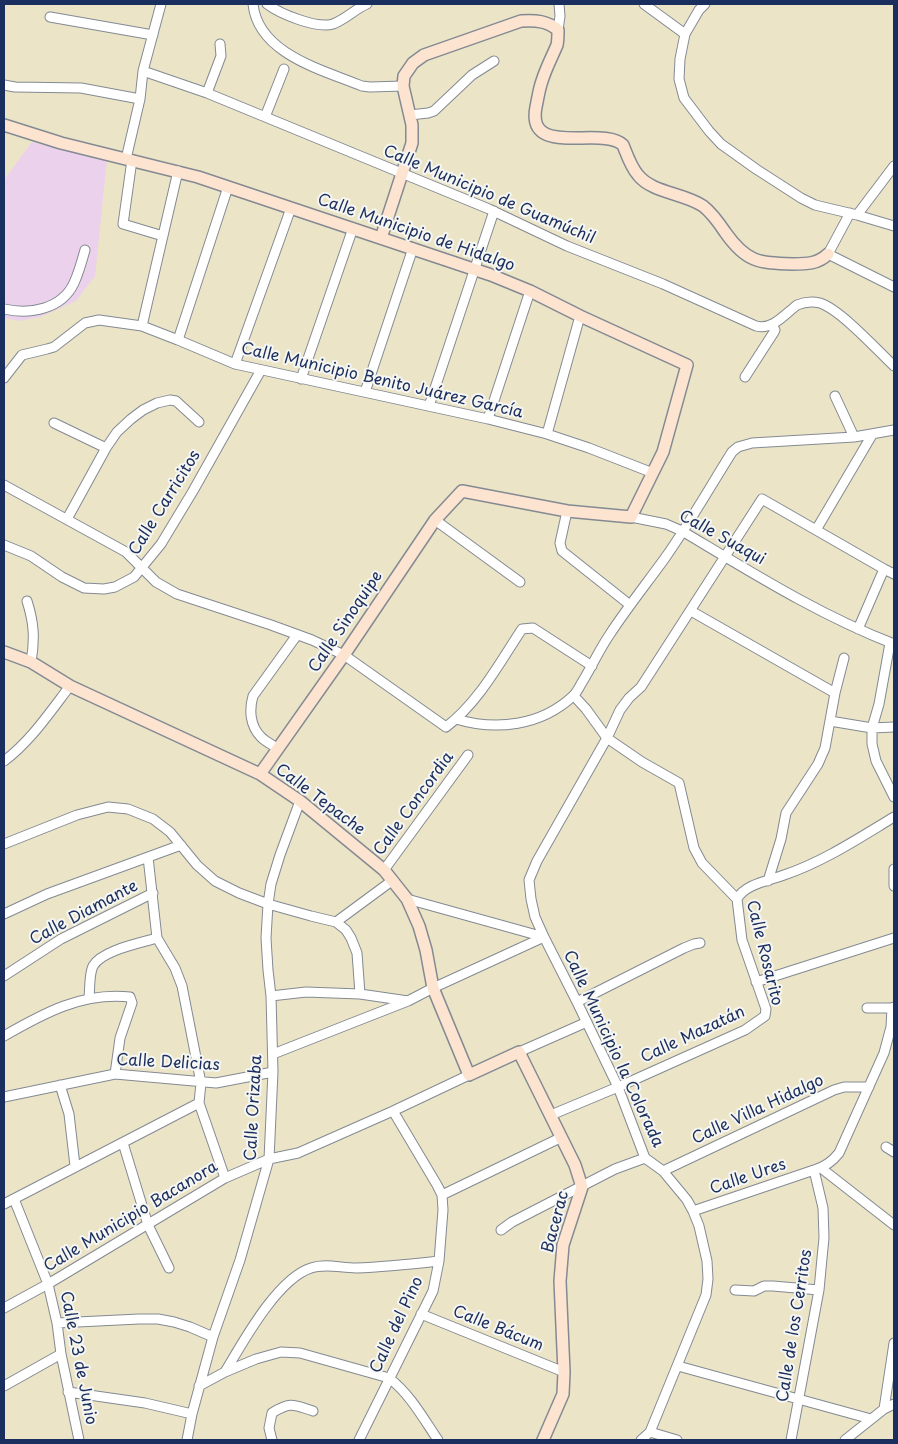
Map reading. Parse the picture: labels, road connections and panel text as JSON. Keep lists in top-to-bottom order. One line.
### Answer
{"streets":{"street":["Calle Municipio de Guamúchil","Calle Municipio de Hidalgo","Calle Municipio Benito Juárez García","Calle Carricitos","Calle Suaqui","Calle Sinoquipe","Calle Tepache","Calle Concordia","Calle Diamante","Calle Rosarito","Calle Mazatán","Calle Municipio la Colorada","Calle Delicias","Calle Orizaba","Calle Villa Hidalgo","Calle Ures","Calle Municipio Bacanora","Bacerac","Calle del Pino","Calle de los Cerritos","Calle Bácum","Calle 23 de Junio"]},"crossings":[["Calle Municipio de Hidalgo","Calle Municipio Benito Juárez García"],["Calle Municipio Benito Juárez García","Calle Carricitos"],["Calle Suaqui","Calle Sinoquipe"],["Calle Suaqui","Calle Municipio la Colorada"],["Calle Sinoquipe","Calle Tepache"],["Calle Sinoquipe","Calle Concordia"],["Calle Tepache","Calle Concordia"],["Calle Tepache","Calle Municipio la Colorada"],["Calle Tepache","Calle Orizaba"],["Calle Tepache","Calle Municipio Bacanora"],["Calle Rosarito","Calle Mazatán"],["Calle Rosarito","Calle Municipio la Colorada"],["Calle Mazatán","Calle Municipio la Colorada"],["Calle Mazatán","Bacerac"],["Calle Municipio la Colorada","Calle Villa Hidalgo"],["Calle Municipio la Colorada","Calle Ures"],["Calle Delicias","Calle Orizaba"],["Calle Orizaba","Calle Municipio Bacanora"],["Calle Ures","Calle de los Cerritos"],["Calle Municipio Bacanora","Calle del Pino"],["Calle Municipio Bacanora","Calle 23 de Junio"],["Bacerac","Calle Bácum"],["Calle del Pino","Calle Bácum"]]}
